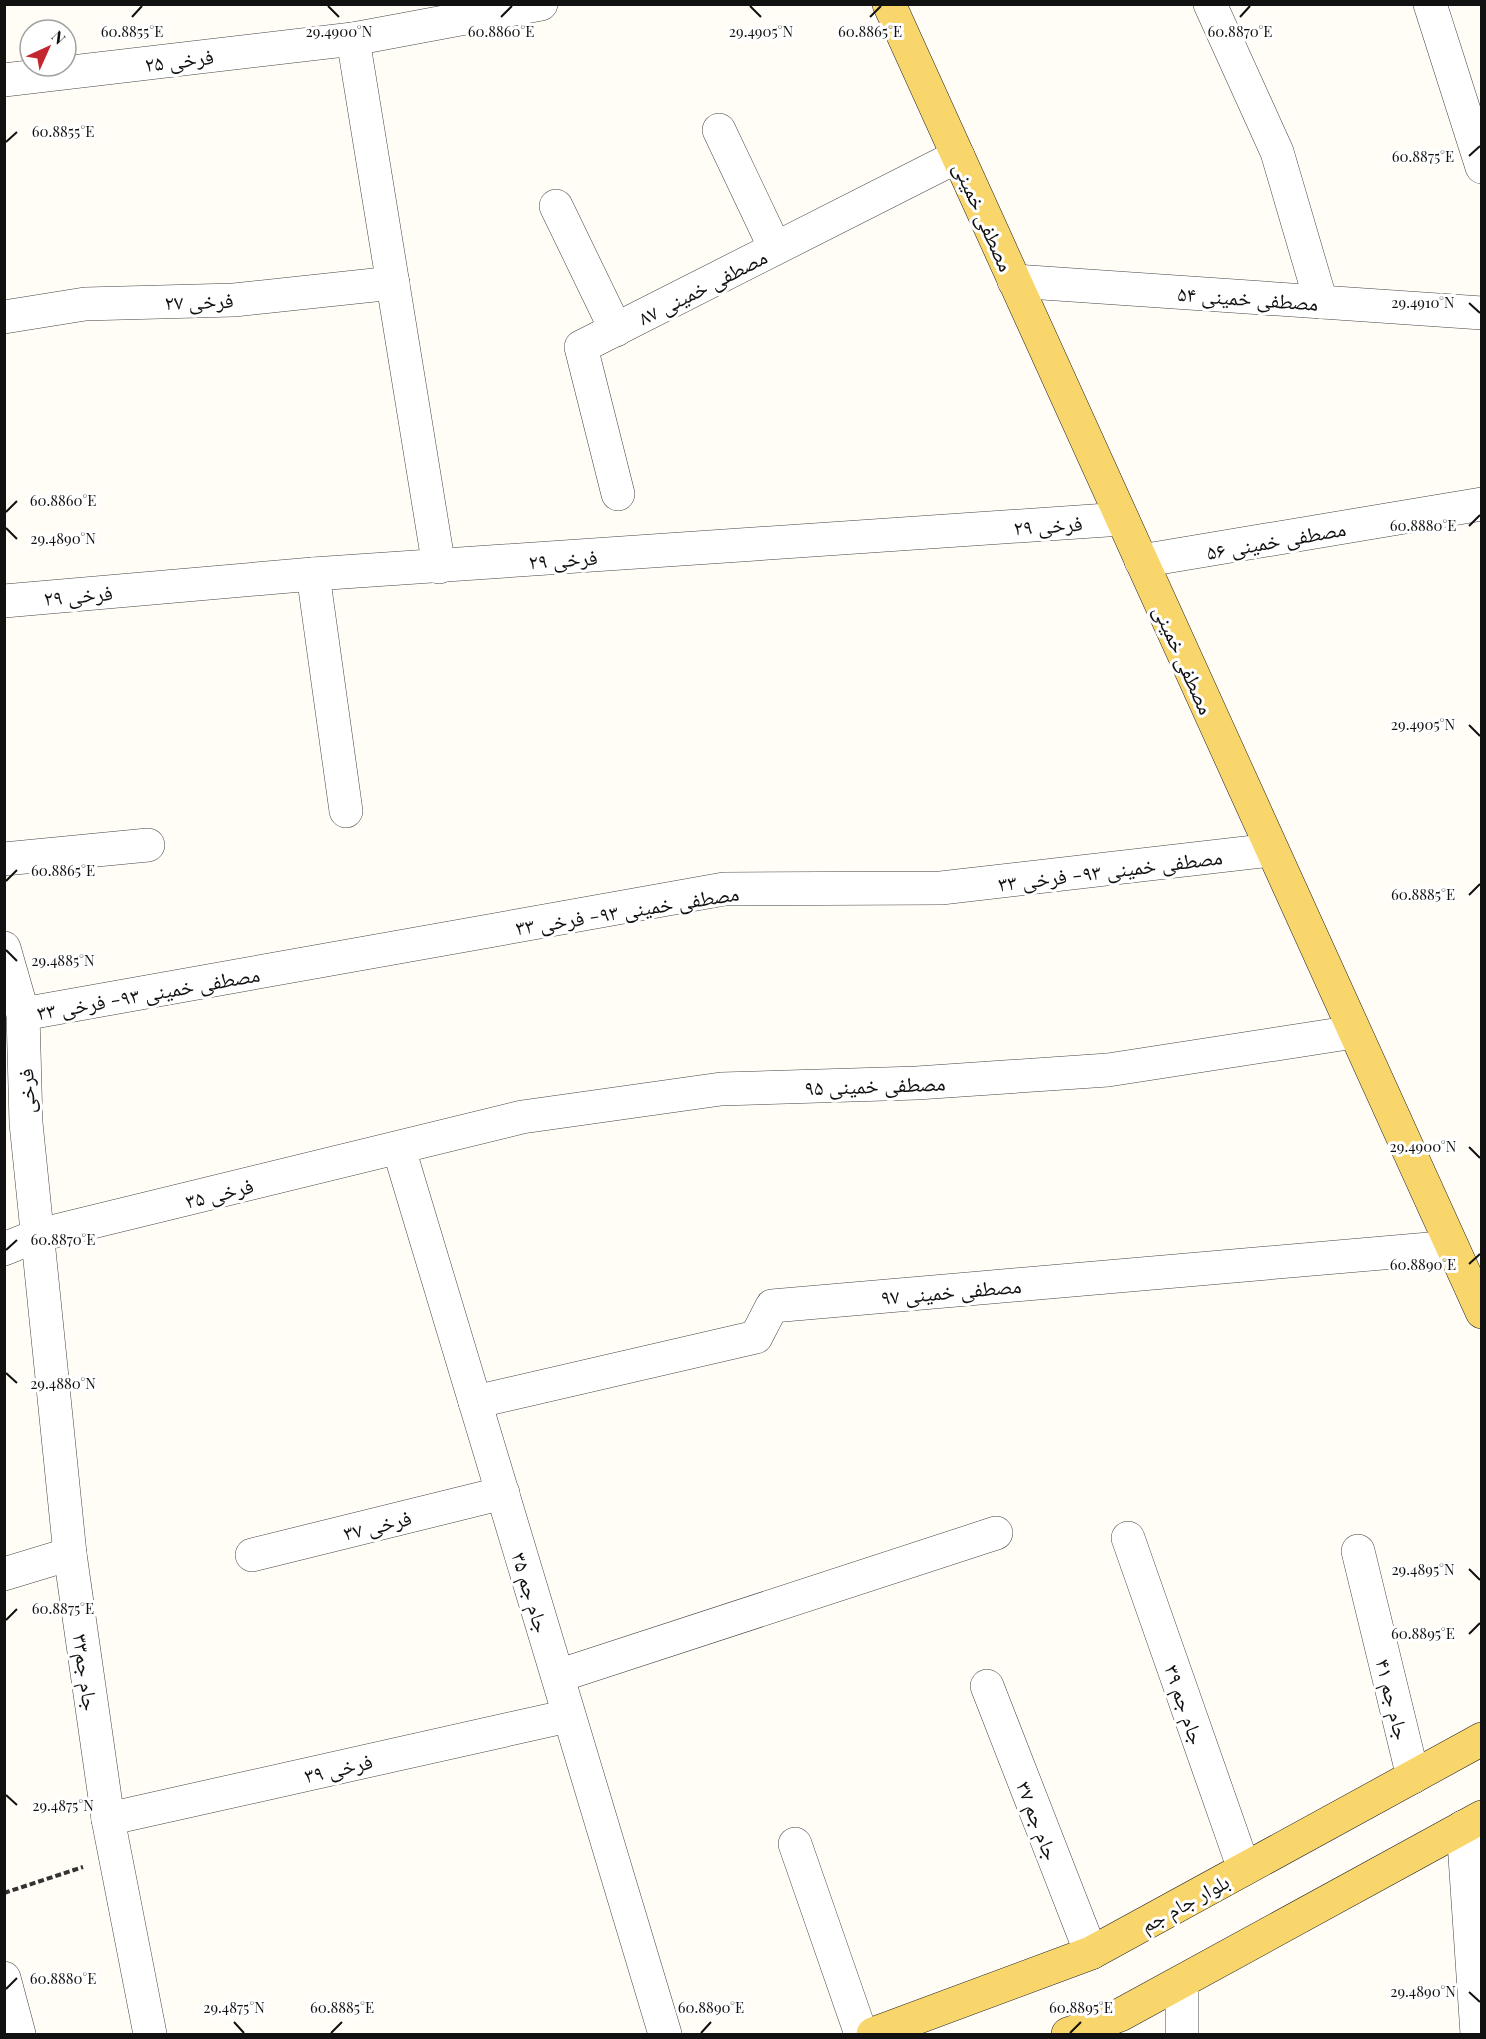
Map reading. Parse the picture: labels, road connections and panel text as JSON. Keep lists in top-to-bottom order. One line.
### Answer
{"streets":{"main road":["مصطفی خمینی","بلوار جام جم"],"street":["فرخی ۲۵","مصطفی خمینی ۸۷","مصطفی خمینی ۵۴","فرخی ۲۷","فرخی ۲۹","مصطفی خمینی ۵۶","مصطفی خمینی ۹۳- فرخی ۳۳","مصطفی خمینی ۹۵","فرخی","فرخی ۳۵","مصطفی خمینی ۹۷","فرخی ۳۷","جام جم ۳۵","جام جم۳۳","جام جم ۴۱","جام جم ۳۹","فرخی ۳۹","جام جم ۳۷"]},"crossings":[["مصطفی خمینی","مصطفی خمینی ۸۷"],["مصطفی خمینی","مصطفی خمینی ۵۴"],["مصطفی خمینی","فرخی ۲۹"],["مصطفی خمینی","مصطفی خمینی ۵۶"],["مصطفی خمینی","مصطفی خمینی ۹۳- فرخی ۳۳"],["مصطفی خمینی","مصطفی خمینی ۹۵"],["مصطفی خمینی","مصطفی خمینی ۹۷"],["مصطفی خمینی ۹۳- فرخی ۳۳","فرخی"],["مصطفی خمینی ۹۵","فرخی ۳۵"],["مصطفی خمینی ۹۵","جام جم ۳۵"],["فرخی","فرخی ۳۵"],["فرخی","جام جم۳۳"],["فرخی ۳۵","جام جم ۳۵"],["فرخی ۳۵","جام جم۳۳"],["مصطفی خمینی ۹۷","جام جم ۳۵"],["فرخی ۳۷","جام جم ۳۵"],["جام جم ۳۵","فرخی ۳۹"],["جام جم۳۳","فرخی ۳۹"],["جام جم ۴۱","بلوار جام جم"],["جام جم ۳۹","بلوار جام جم"],["جام جم ۳۷","بلوار جام جم"]],"north":"top right","coordinates":["60.8855°E","29.4900°N","60.8860°E","29.4905°N","60.8865°E","60.8870°E","60.8875°E","29.4910°N","60.8880°E","29.4890°N","60.8885°E","29.4885°N","60.8890°E","29.4880°N","29.4895°N","60.8895°E","29.4875°N"]}
